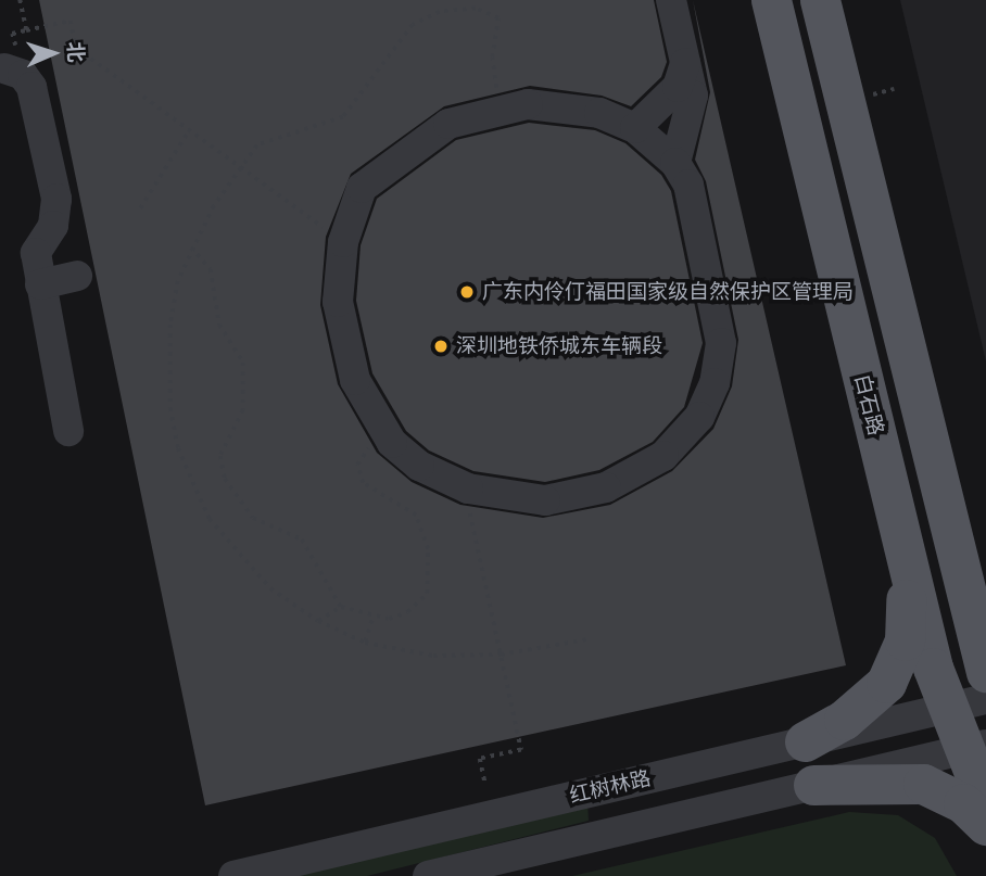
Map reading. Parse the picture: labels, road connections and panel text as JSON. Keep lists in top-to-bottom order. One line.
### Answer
{"streets":{"main road":["白石路"],"street":["红树林路"]},"crossings":[["白石路","红树林路"]],"places":["广东内伶仃福田国家级自然保护区管理局","深圳地铁侨城东车辆段"],"north":"right"}
